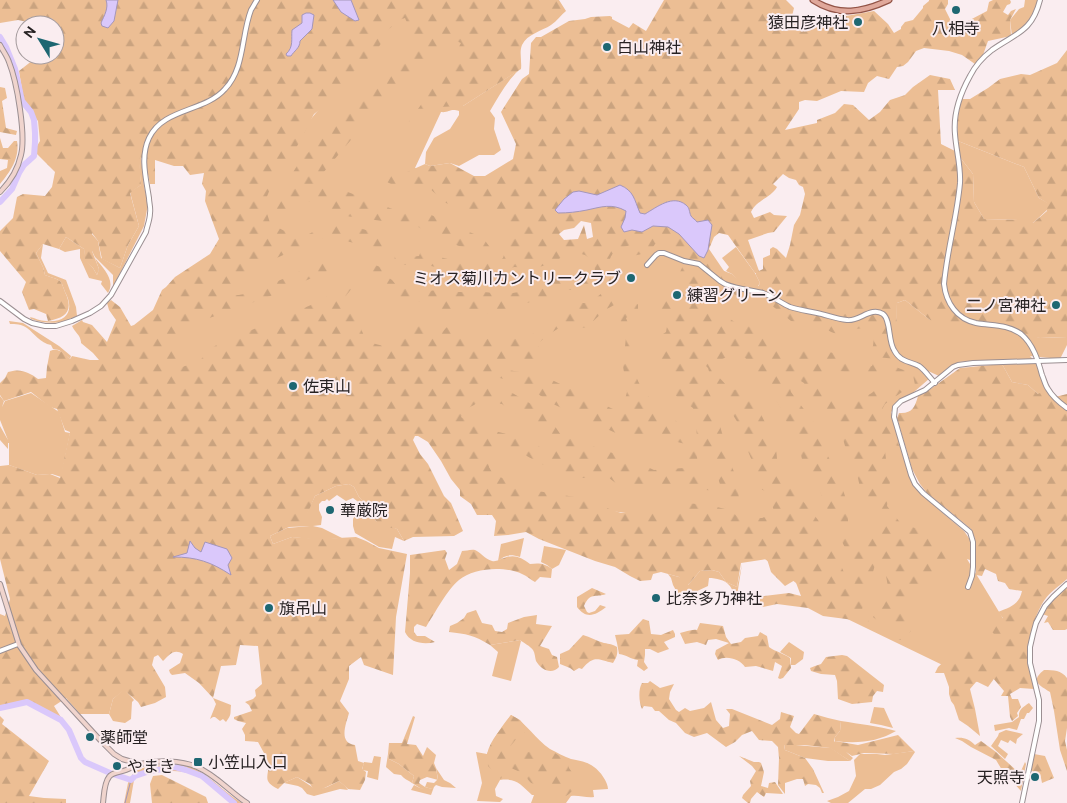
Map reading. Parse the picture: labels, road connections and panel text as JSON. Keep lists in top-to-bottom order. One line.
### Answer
{"places":{"other":["八相寺","猿田彦神社","白山神社","ミオス菊川カントリークラブ","練習グリーン","二ノ宮神社","佐束山","華厳院","比奈多乃神社","旗吊山","薬師堂","やまき","天照寺"],"transit":["小笠山入口"]},"north":"top left"}
